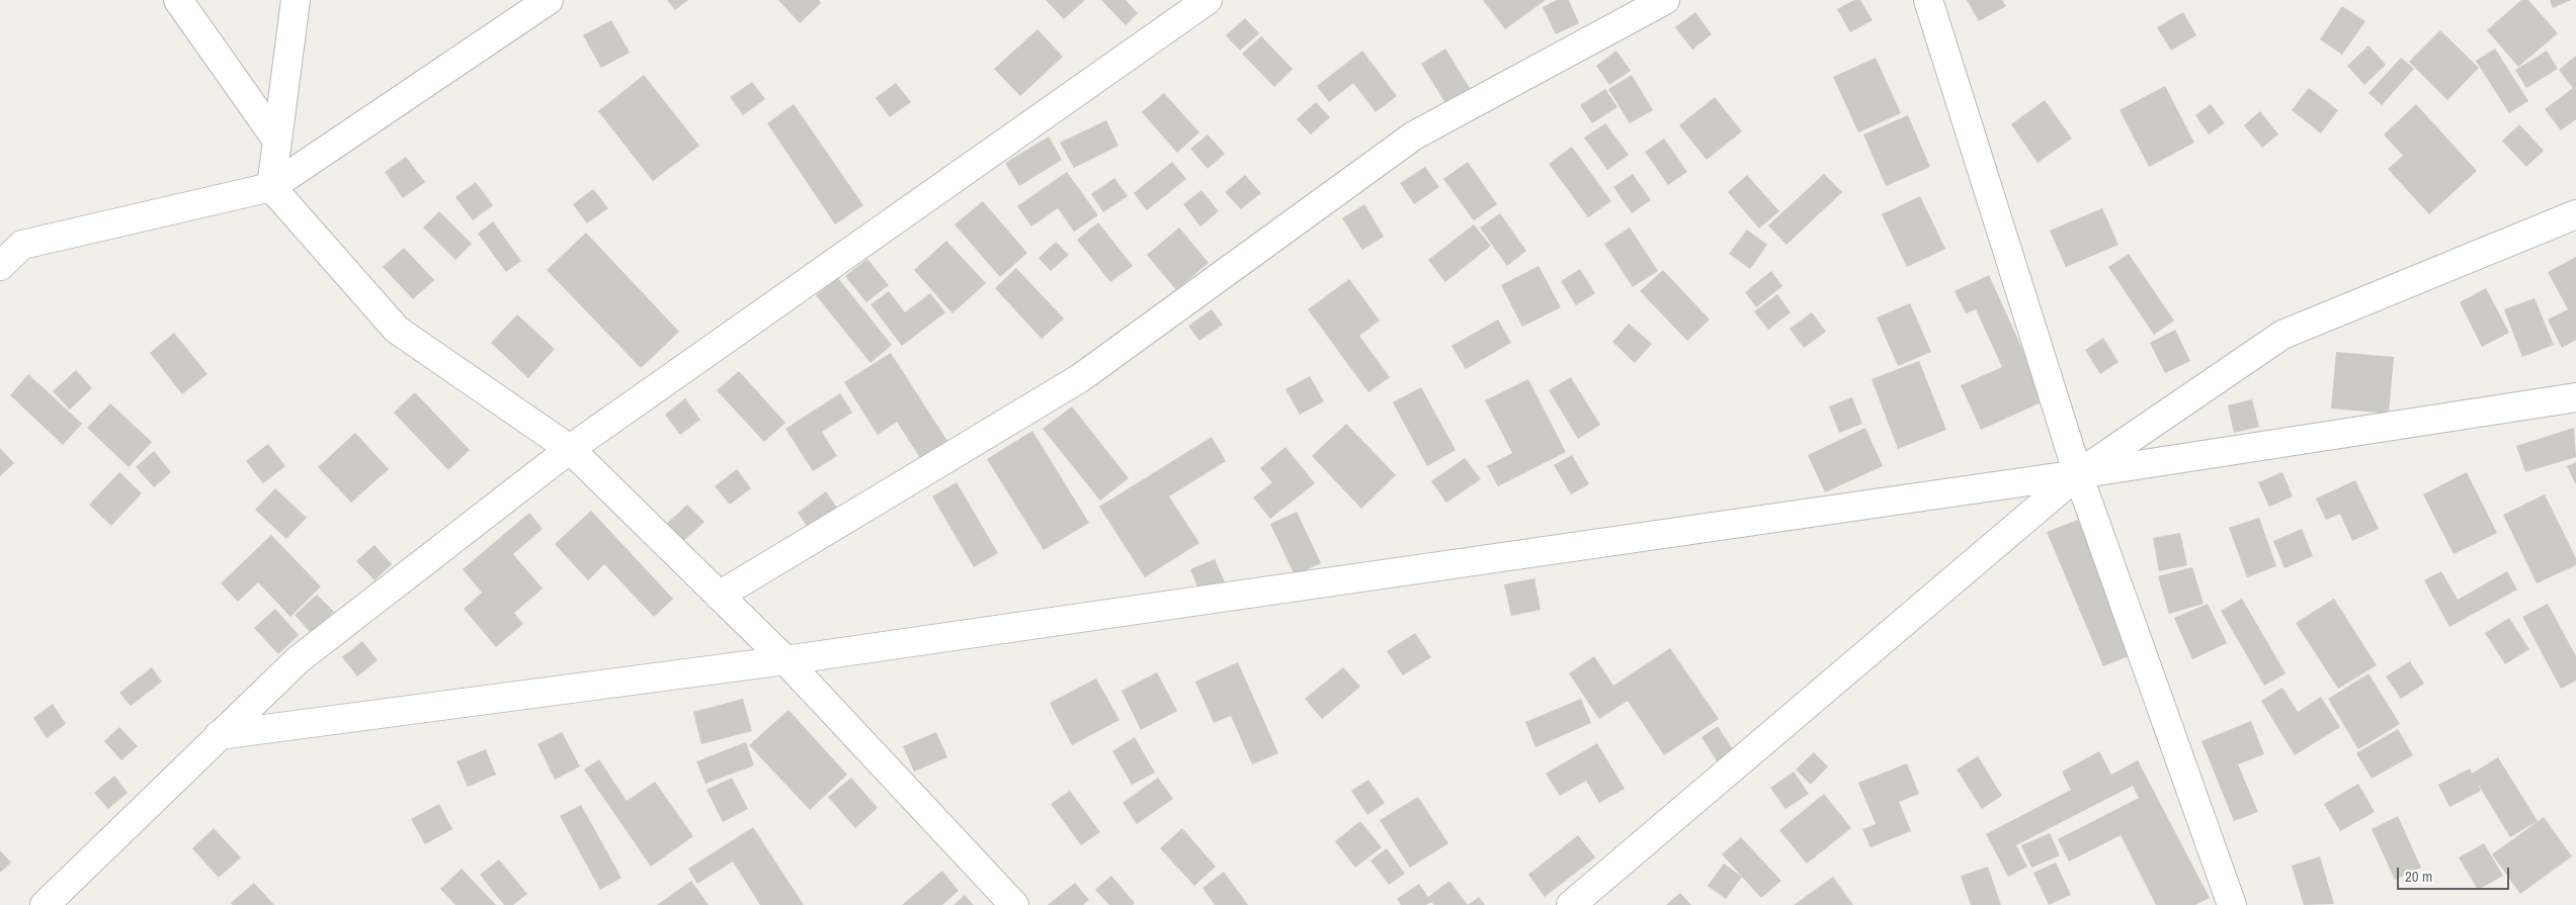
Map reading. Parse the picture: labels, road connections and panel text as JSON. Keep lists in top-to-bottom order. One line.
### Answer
{"scale_bar":"20 m"}
